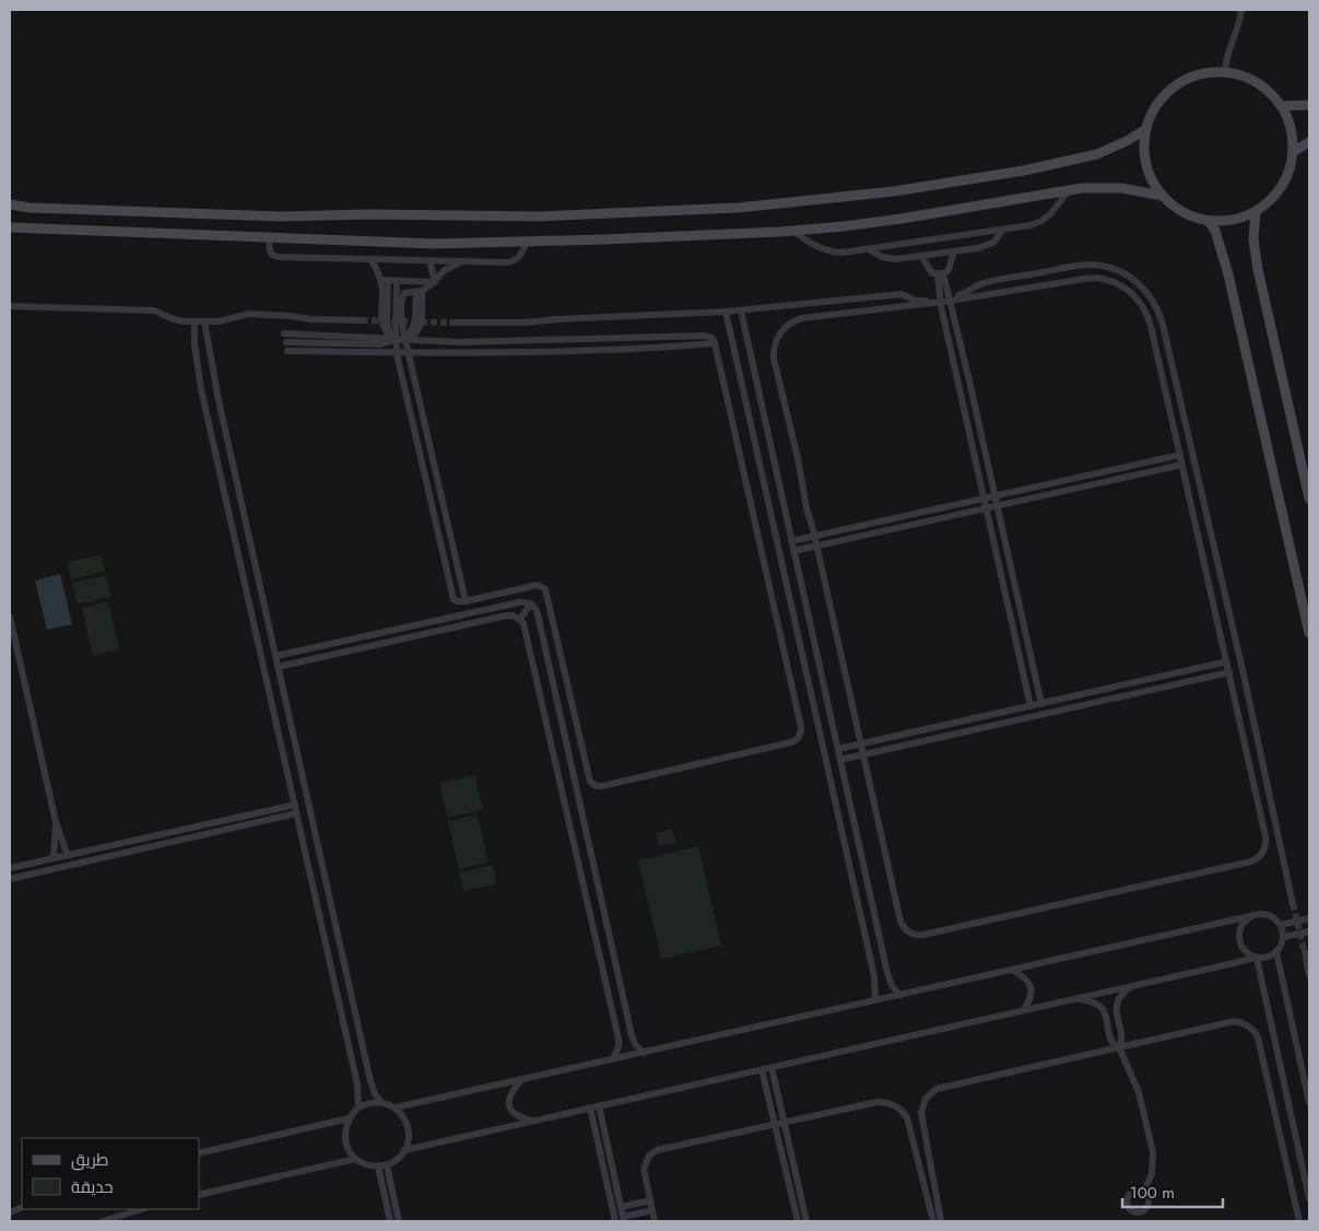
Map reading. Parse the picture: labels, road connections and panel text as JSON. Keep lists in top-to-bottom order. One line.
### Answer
{"legend":["طريق","حديقة"],"scale_bar":"100 m"}
